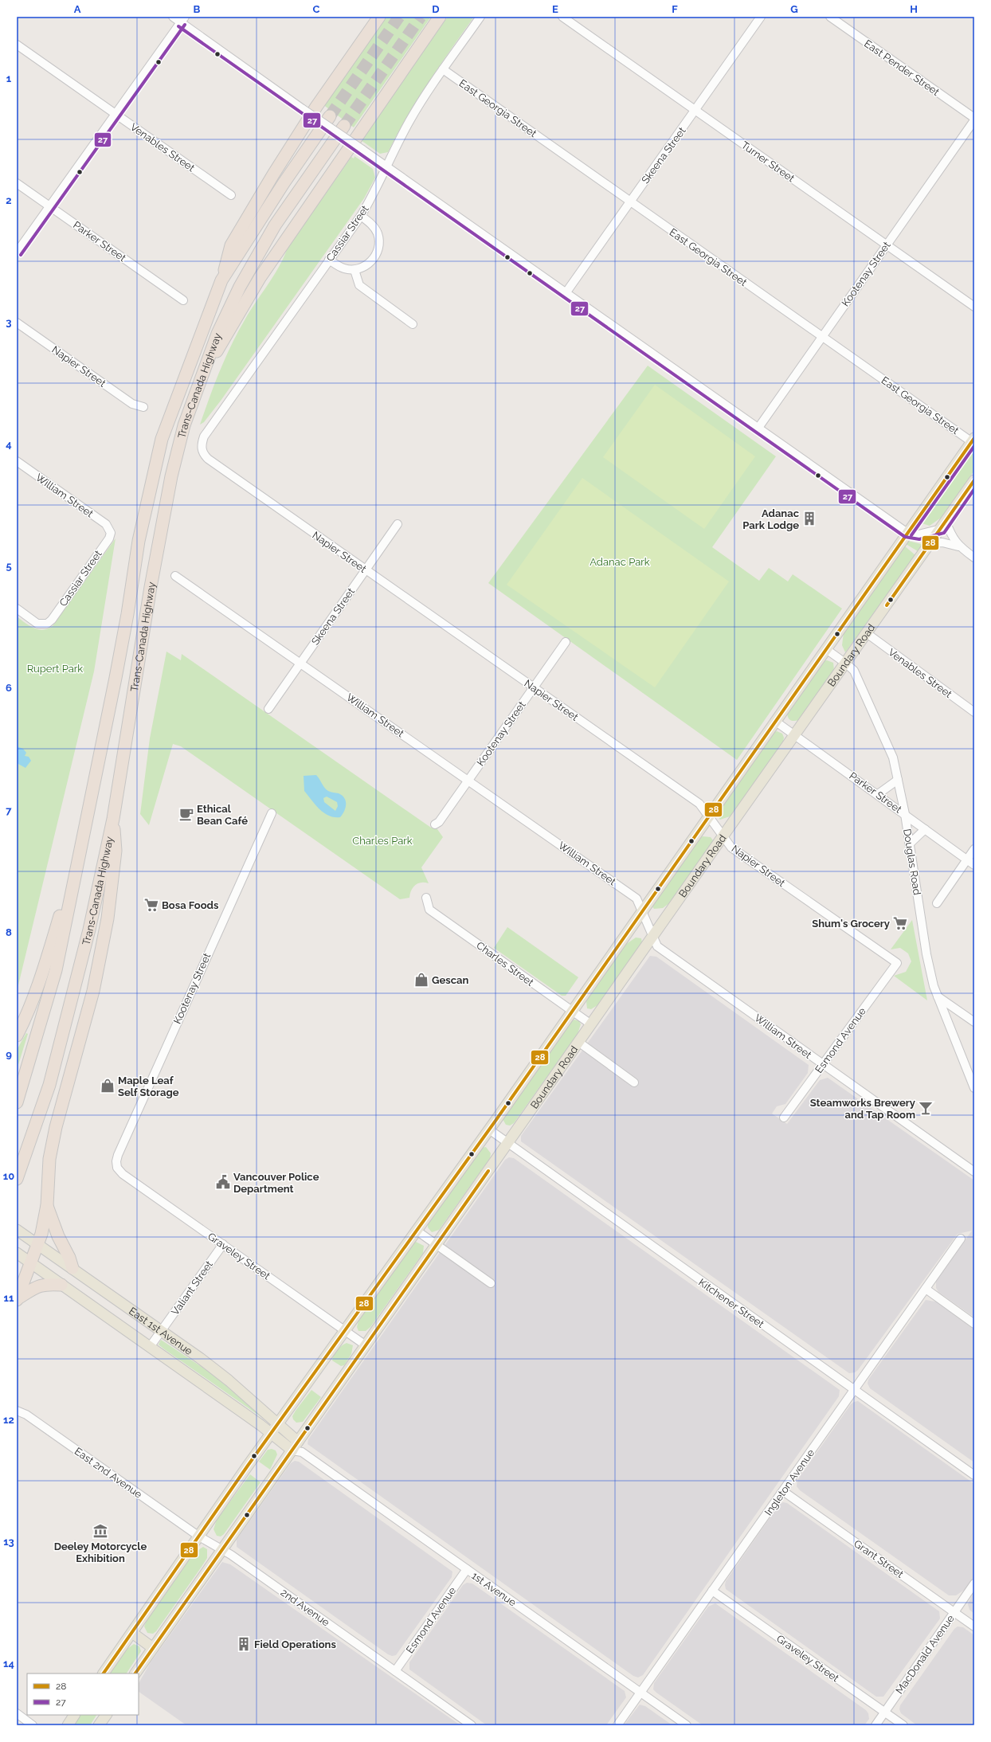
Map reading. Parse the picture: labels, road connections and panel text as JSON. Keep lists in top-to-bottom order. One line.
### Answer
{"streets":{"highway":["Trans-Canada Highway"],"main road":["Boundary Road","East 1st Avenue"],"street":["East Pender Street","East Georgia Street","Venables Street","Skeena Street","Turner Street","Cassiar Street","Parker Street","Kootenay Street","Napier Street","William Street","Douglas Road","Charles Street","Esmond Avenue","Graveley Street","Valiant Street","Kitchener Street","East 2nd Avenue","Ingleton Avenue","Grant Street","1st Avenue","2nd Avenue","MacDonald Avenue"]},"crossings":[["East Pender Street","Kootenay Street"],["East Georgia Street","Skeena Street"],["East Georgia Street","Cassiar Street"],["East Georgia Street","Kootenay Street"],["Venables Street","Boundary Road"],["Skeena Street","Turner Street"],["Skeena Street","Napier Street"],["Skeena Street","William Street"],["Turner Street","Kootenay Street"],["Cassiar Street","Napier Street"],["Cassiar Street","William Street"],["Parker Street","Boundary Road"],["Parker Street","Douglas Road"],["Kootenay Street","Napier Street"],["Kootenay Street","William Street"],["Kootenay Street","Graveley Street"],["Napier Street","Boundary Road"],["Napier Street","Esmond Avenue"],["William Street","Boundary Road"],["William Street","Esmond Avenue"],["Boundary Road","Douglas Road"],["Boundary Road","Charles Street"],["Boundary Road","Graveley Street"],["Boundary Road","Kitchener Street"],["Boundary Road","East 1st Avenue"],["Boundary Road","1st Avenue"],["Boundary Road","2nd Avenue"],["Esmond Avenue","1st Avenue"],["Esmond Avenue","2nd Avenue"],["Graveley Street","Valiant Street"],["Graveley Street","Ingleton Avenue"],["Graveley Street","MacDonald Avenue"],["Valiant Street","East 1st Avenue"],["Kitchener Street","Ingleton Avenue"],["East 1st Avenue","1st Avenue"],["East 2nd Avenue","2nd Avenue"],["Ingleton Avenue","Grant Street"],["Ingleton Avenue","1st Avenue"],["Grant Street","MacDonald Avenue"]],"parks":["Adanac Park","Rupert Park","Charles Park"],"places":{"building":["Adanac Park Lodge","Field Operations"],"cafe":["Ethical Bean Café"],"supermarket":["Bosa Foods","Shum's Grocery"],"shop":["Gescan","Maple Leaf Self Storage"],"bar":["Steamworks Brewery and Tap Room"],"public building":["Vancouver Police Department"],"museum":["Deeley Motorcycle Exhibition"]},"lines":["transit line 27","transit line 28"],"legend":["28","27"],"grid":{"columns":["A","B","C","D","E","F","G","H"],"rows":["1","2","3","4","5","6","7","8","9","10","11","12","13","14"]}}
